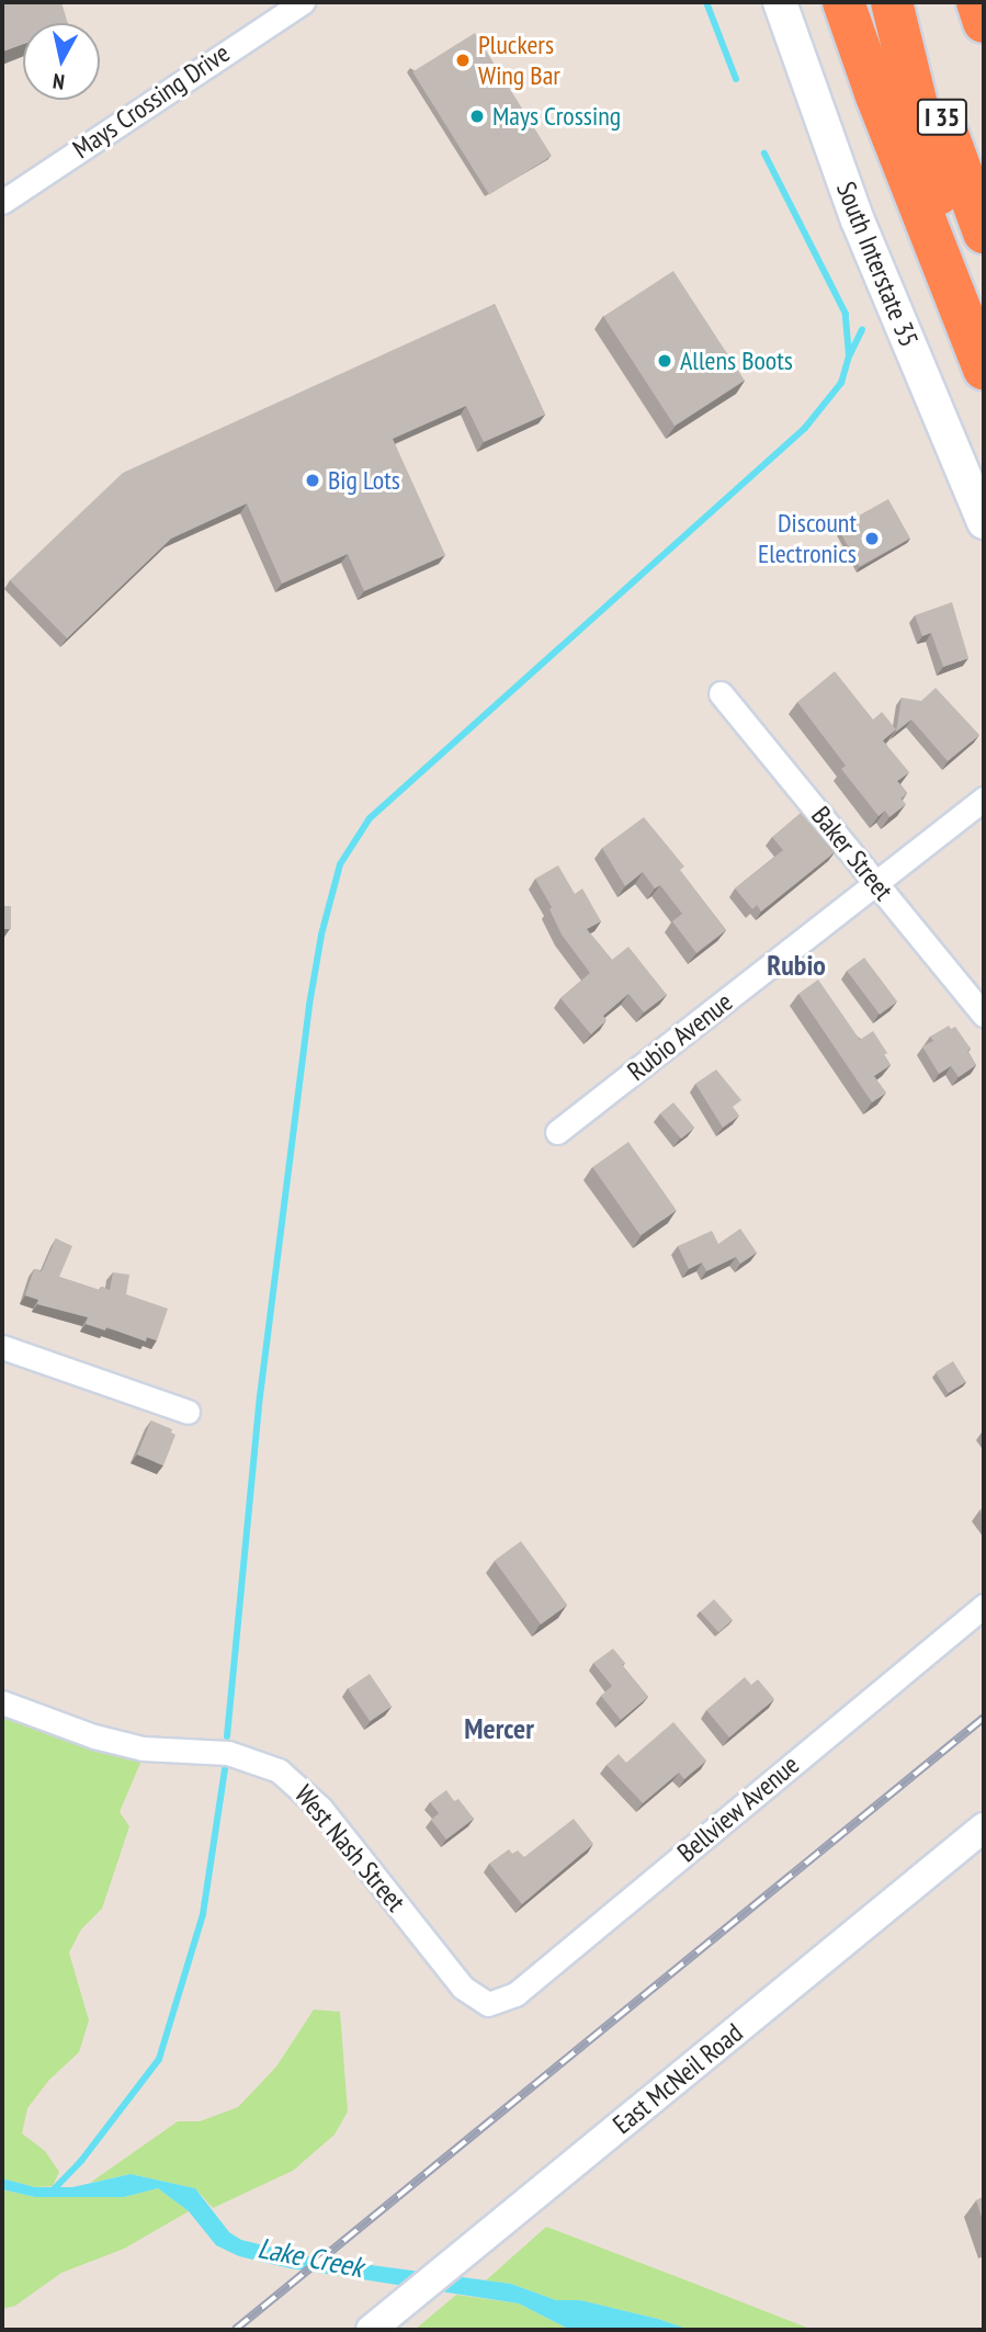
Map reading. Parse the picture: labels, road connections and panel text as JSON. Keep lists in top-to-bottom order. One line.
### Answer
{"streets":{"highway":["I 35"],"main road":["South Interstate 35"],"street":["Mays Crossing Drive","Baker Street","Rubio Avenue","Bellview Avenue","West Nash Street","East McNeil Road"]},"crossings":[["Baker Street","Rubio Avenue"],["Bellview Avenue","West Nash Street"]],"districts":["Rubio","Mercer"],"water":["Lake Creek"],"places":["Pluckers Wing Bar","Mays Crossing","Allens Boots","Big Lots","Discount Electronics"],"north":"bottom"}
